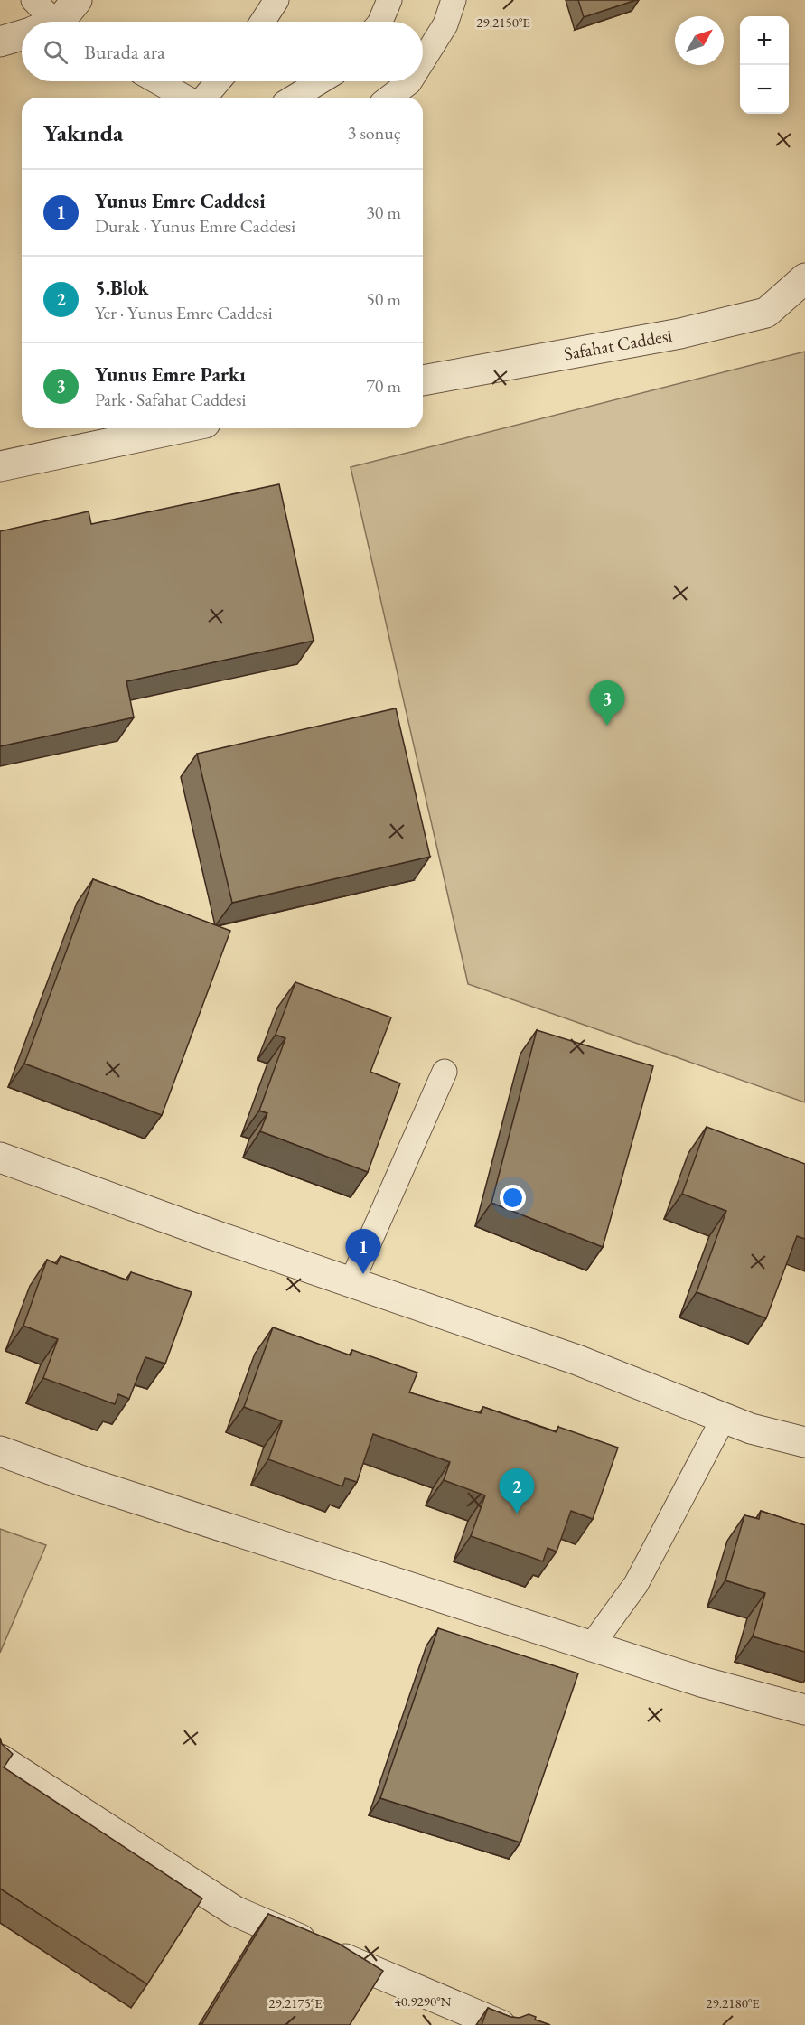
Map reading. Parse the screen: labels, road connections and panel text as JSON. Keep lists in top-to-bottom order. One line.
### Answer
{"streets":{"street":["Safahat Caddesi"]},"north":"top right","page":{"map_buttons":["+","−"],"search":"Burada ara","heading":["Yakında","3 sonuç"],"list":[{"mark":"1","name":"Yunus Emre Caddesi","note":"Durak · Yunus Emre Caddesi","value":"30 m"},{"mark":"2","name":"5.Blok","note":"Yer · Yunus Emre Caddesi","value":"50 m"},{"mark":"3","name":"Yunus Emre Parkı","note":"Park · Safahat Caddesi","value":"70 m"}],"pins":["3","1","2"]},"coordinates":["29.2150°E","40.9290°N","29.2175°E","29.2180°E"]}
